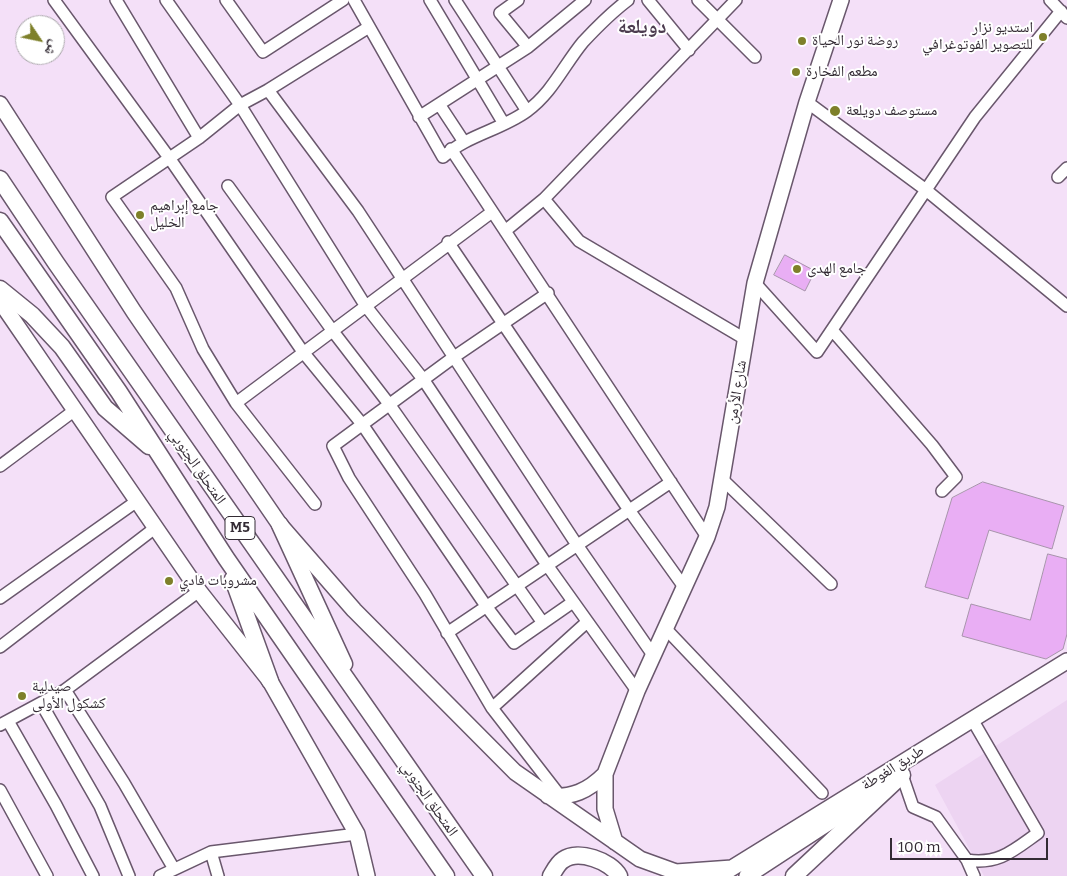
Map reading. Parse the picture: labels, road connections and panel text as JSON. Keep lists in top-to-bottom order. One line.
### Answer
{"streets":{"highway":["المتحلق الجنوبي","M5"],"main road":["شارع الأرمن","طريق الغوطة"]},"districts":["دويلعة"],"places":["استديو نزار للتصوير الفوتوغرافي","روضة نور الحياة","مطعم الفخارة","مستوصف دويلعة","جامع إبراهيم الخليل","جامع الهدى","مشروبات فادي","صيدلية كشكول الأولى"],"scale_bar":"100 m","north":"bottom right"}
